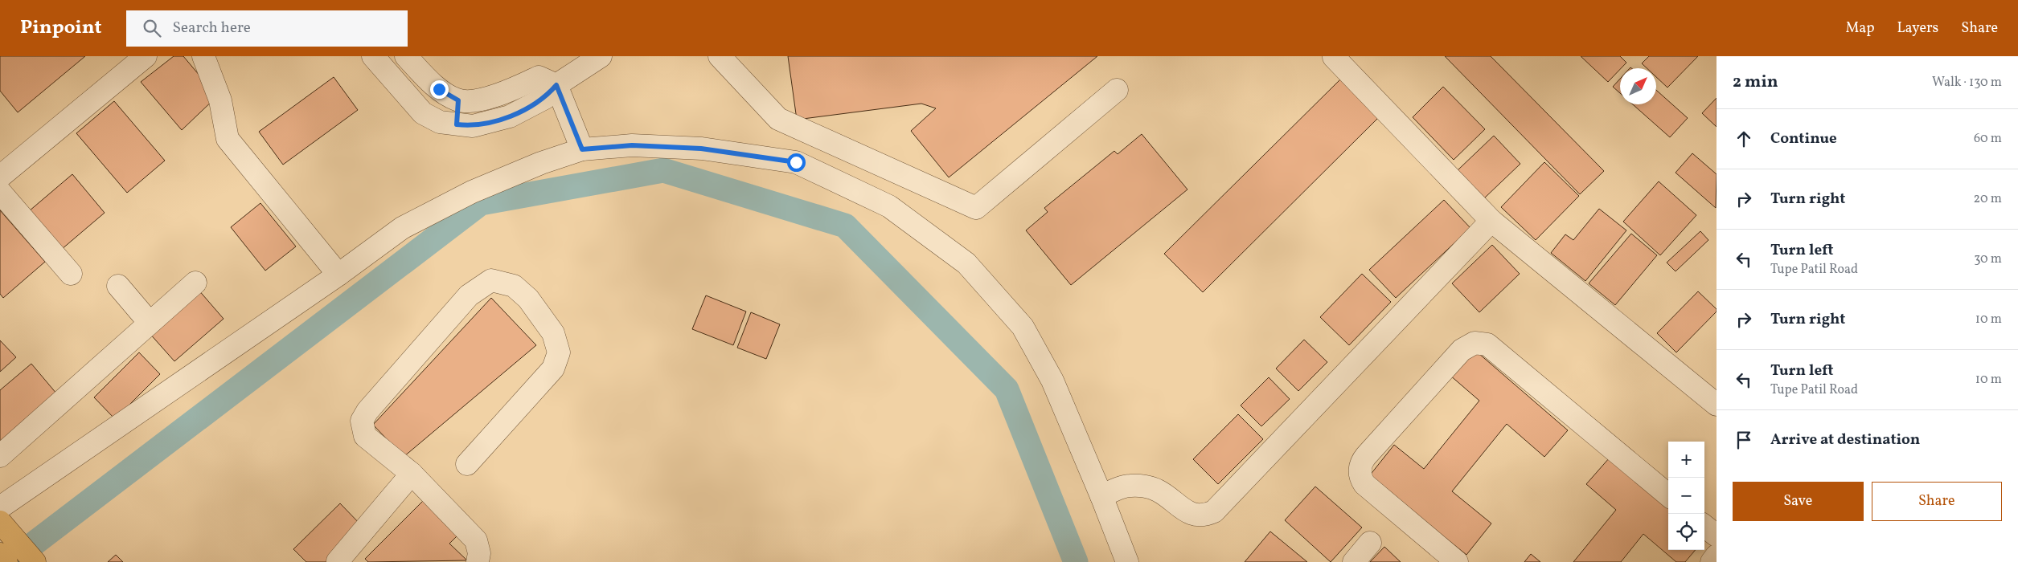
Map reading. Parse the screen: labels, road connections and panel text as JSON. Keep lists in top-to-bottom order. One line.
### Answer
{"north":"top right","page":{"header":"Pinpoint","search":"Search here","nav":["Map","Layers","Share"],"heading":["2 min","Walk · 130 m"],"list":[["Continue","60 m"],["Turn right","20 m"],["Turn left","Tupe Patil Road","30 m"],["Turn right","10 m"],["Turn left","Tupe Patil Road","10 m"],"Arrive at destination"],"map_buttons":["+","−"],"buttons":["Save","Share"]}}
